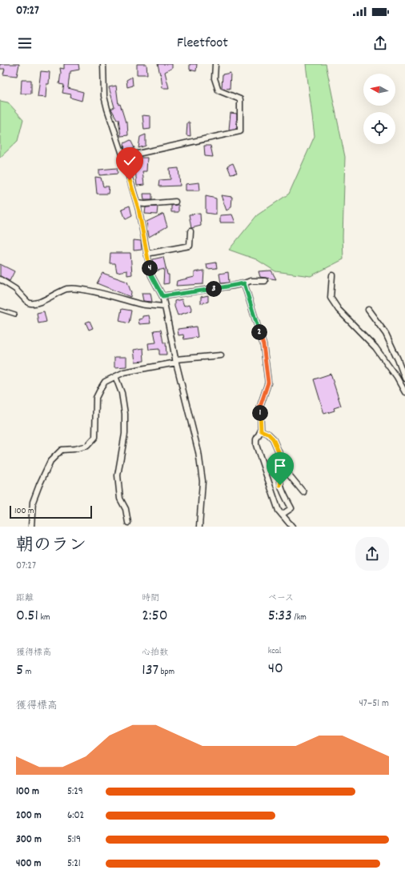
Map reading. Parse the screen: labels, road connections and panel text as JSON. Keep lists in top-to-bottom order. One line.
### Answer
{"scale_bar":"100 m","north":"left","page":{"status":"07:27","header":"Fleetfoot","pins":["4","3","2","1"],"scale":"100 m","heading":["朝のラン","07:27"],"stats":[["距離","0.51 km"],["時間","2:50"],["ペース","5:33 /km"],["獲得標高","5 m"],["心拍数","137 bpm"],["kcal","40"]],"chart":["獲得標高","47–51 m"],"list":[{"name":"100 m","note":"5:29"},{"name":"200 m","note":"6:02"},{"name":"300 m","note":"5:19"},{"name":"400 m","note":"5:21"}]}}
